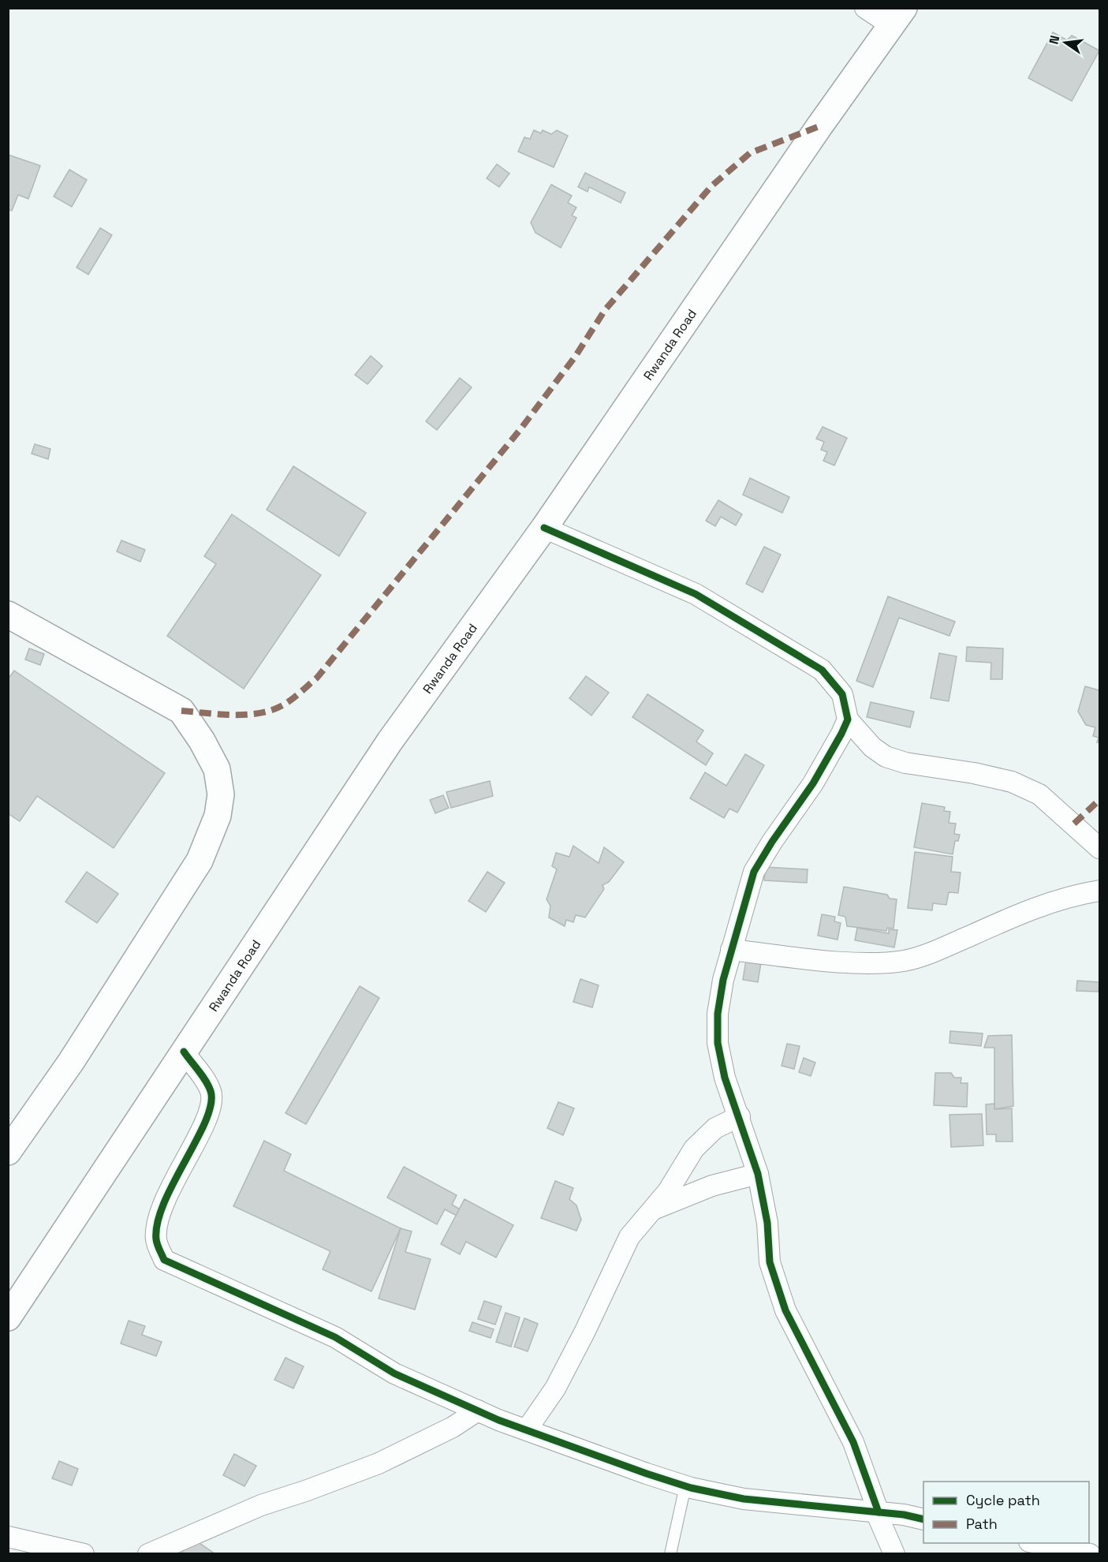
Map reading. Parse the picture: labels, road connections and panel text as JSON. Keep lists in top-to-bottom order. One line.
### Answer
{"streets":{"main road":["Rwanda Road"]},"legend":["Cycle path","Path"],"north":"left"}
